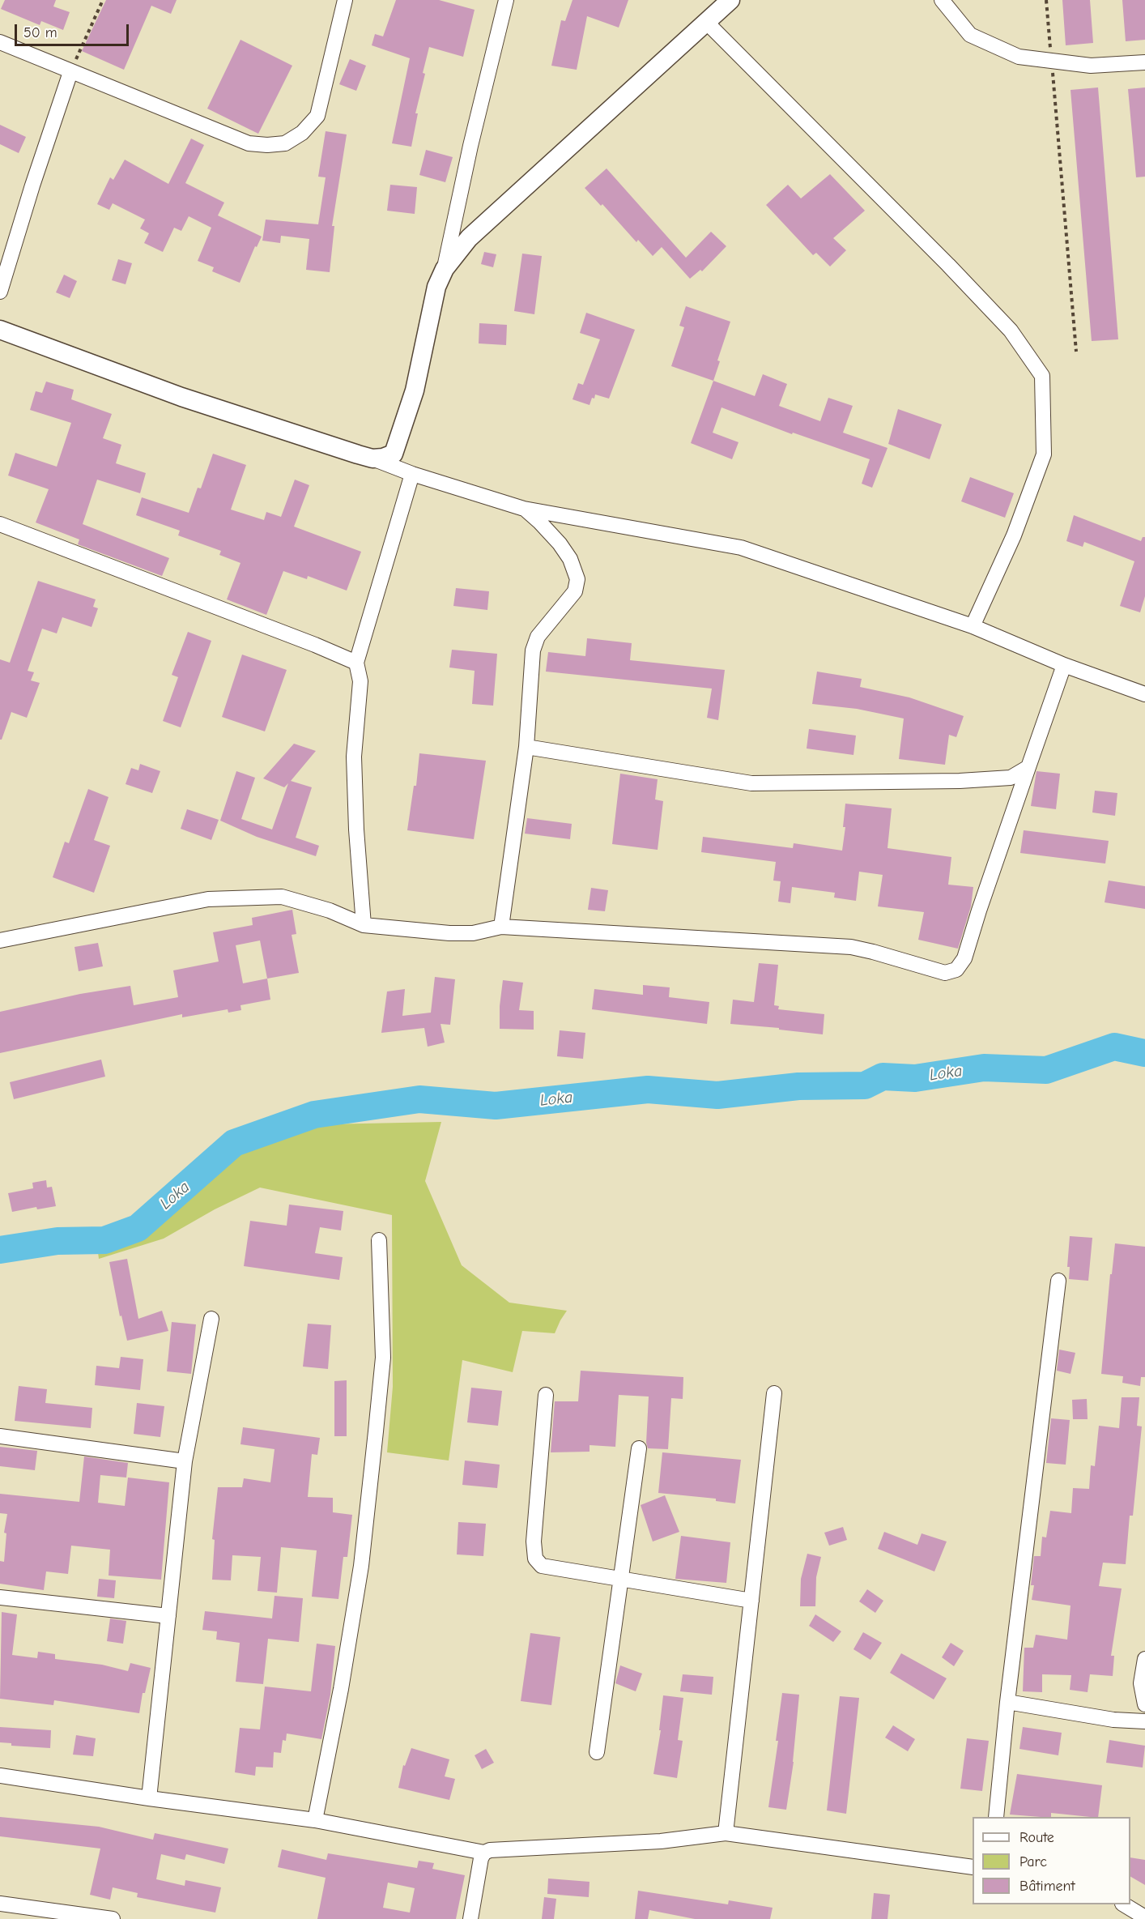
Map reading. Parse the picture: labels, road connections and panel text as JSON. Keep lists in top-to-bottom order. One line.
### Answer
{"water":["Loka"],"legend":["Route","Parc","Bâtiment"],"scale_bar":"50 m"}
